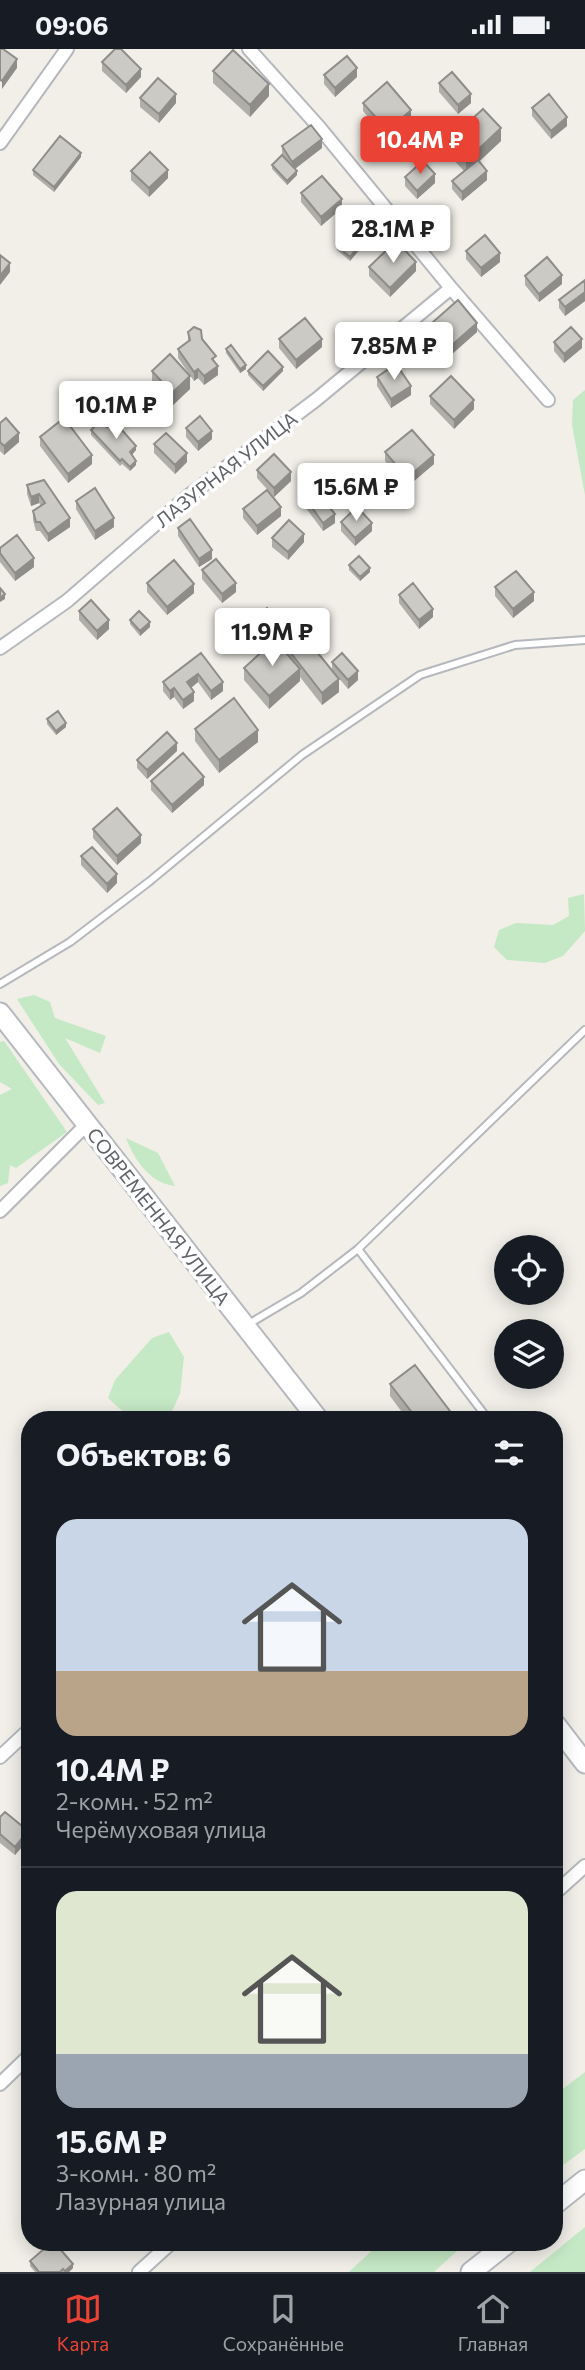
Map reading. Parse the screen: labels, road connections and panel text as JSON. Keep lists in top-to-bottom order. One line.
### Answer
{"streets":{"street":["ЛАЗУРНАЯ УЛИЦА","СОВРЕМЕННАЯ УЛИЦА"]},"page":{"status":"09:06","price":["10.4M ₽","28.1M ₽","7.85M ₽","10.1M ₽","15.6M ₽","11.9M ₽"],"heading":"Объектов: 6","list":[{"name":"10.4M ₽","note":"2-комн. · 52 m² · Черёмуховая улица"},{"name":"15.6M ₽","note":"3-комн. · 80 m² · Лазурная улица"}],"tabs":["Карта","Сохранённые","Главная"]}}
